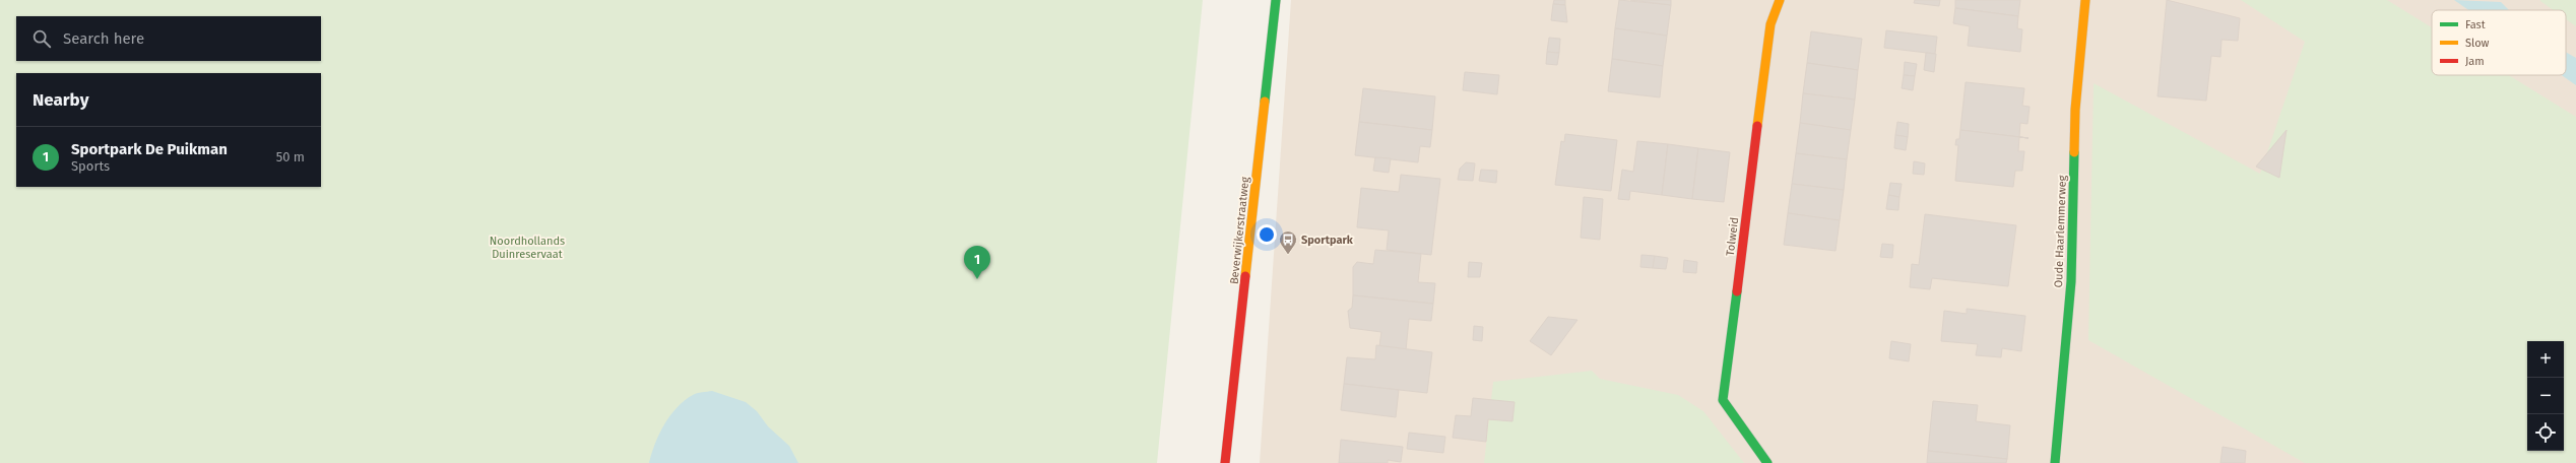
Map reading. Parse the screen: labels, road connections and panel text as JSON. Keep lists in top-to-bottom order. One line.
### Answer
{"streets":{"street":["Beverwijkerstraatweg","Oude Haarlemmerweg","Tolweid"]},"parks":["Noordhollands Duinreservaat"],"places":{"bus stop":["Sportpark"]},"legend":["Fast","Slow","Jam"],"page":{"search":"Search here","heading":"Nearby","list":[{"mark":"1","name":"Sportpark De Puikman","note":"Sports","value":"50 m"}],"pins":"1","map_buttons":["+","−"]}}
